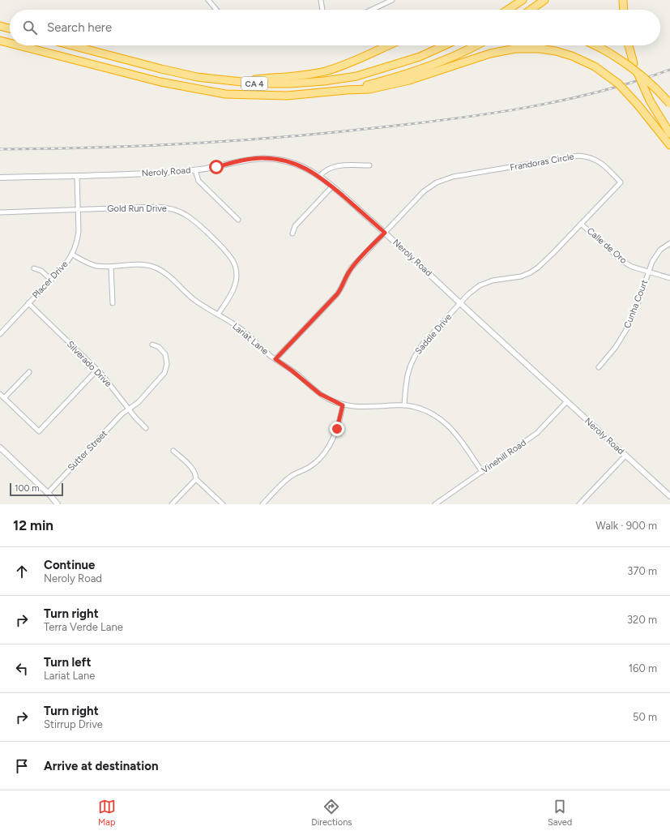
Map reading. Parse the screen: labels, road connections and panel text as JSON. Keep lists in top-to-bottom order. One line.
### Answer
{"streets":{"highway":["CA 4"],"street":["Frandoras Circle","Neroly Road","Gold Run Drive","Calle de Oro","Placer Drive","Cunha Court","Saddle Drive","Lariat Lane","Silverado Drive","Sutter Street","Vinehill Road"]},"crossings":[["Frandoras Circle","Neroly Road"],["Frandoras Circle","Calle de Oro"],["Frandoras Circle","Saddle Drive"],["Neroly Road","Placer Drive"],["Neroly Road","Saddle Drive"],["Neroly Road","Vinehill Road"],["Gold Run Drive","Placer Drive"],["Gold Run Drive","Lariat Lane"],["Calle de Oro","Cunha Court"],["Placer Drive","Lariat Lane"],["Placer Drive","Silverado Drive"],["Saddle Drive","Lariat Lane"],["Lariat Lane","Vinehill Road"],["Silverado Drive","Sutter Street"]],"scale_bar":"100 m","page":{"search":"Search here","scale":"100 m","heading":["12 min","Walk · 900 m"],"list":[["Continue","Neroly Road","370 m"],["Turn right","Terra Verde Lane","320 m"],["Turn left","Lariat Lane","160 m"],["Turn right","Stirrup Drive","50 m"],"Arrive at destination"],"nav":["Map","Directions","Saved"]}}
